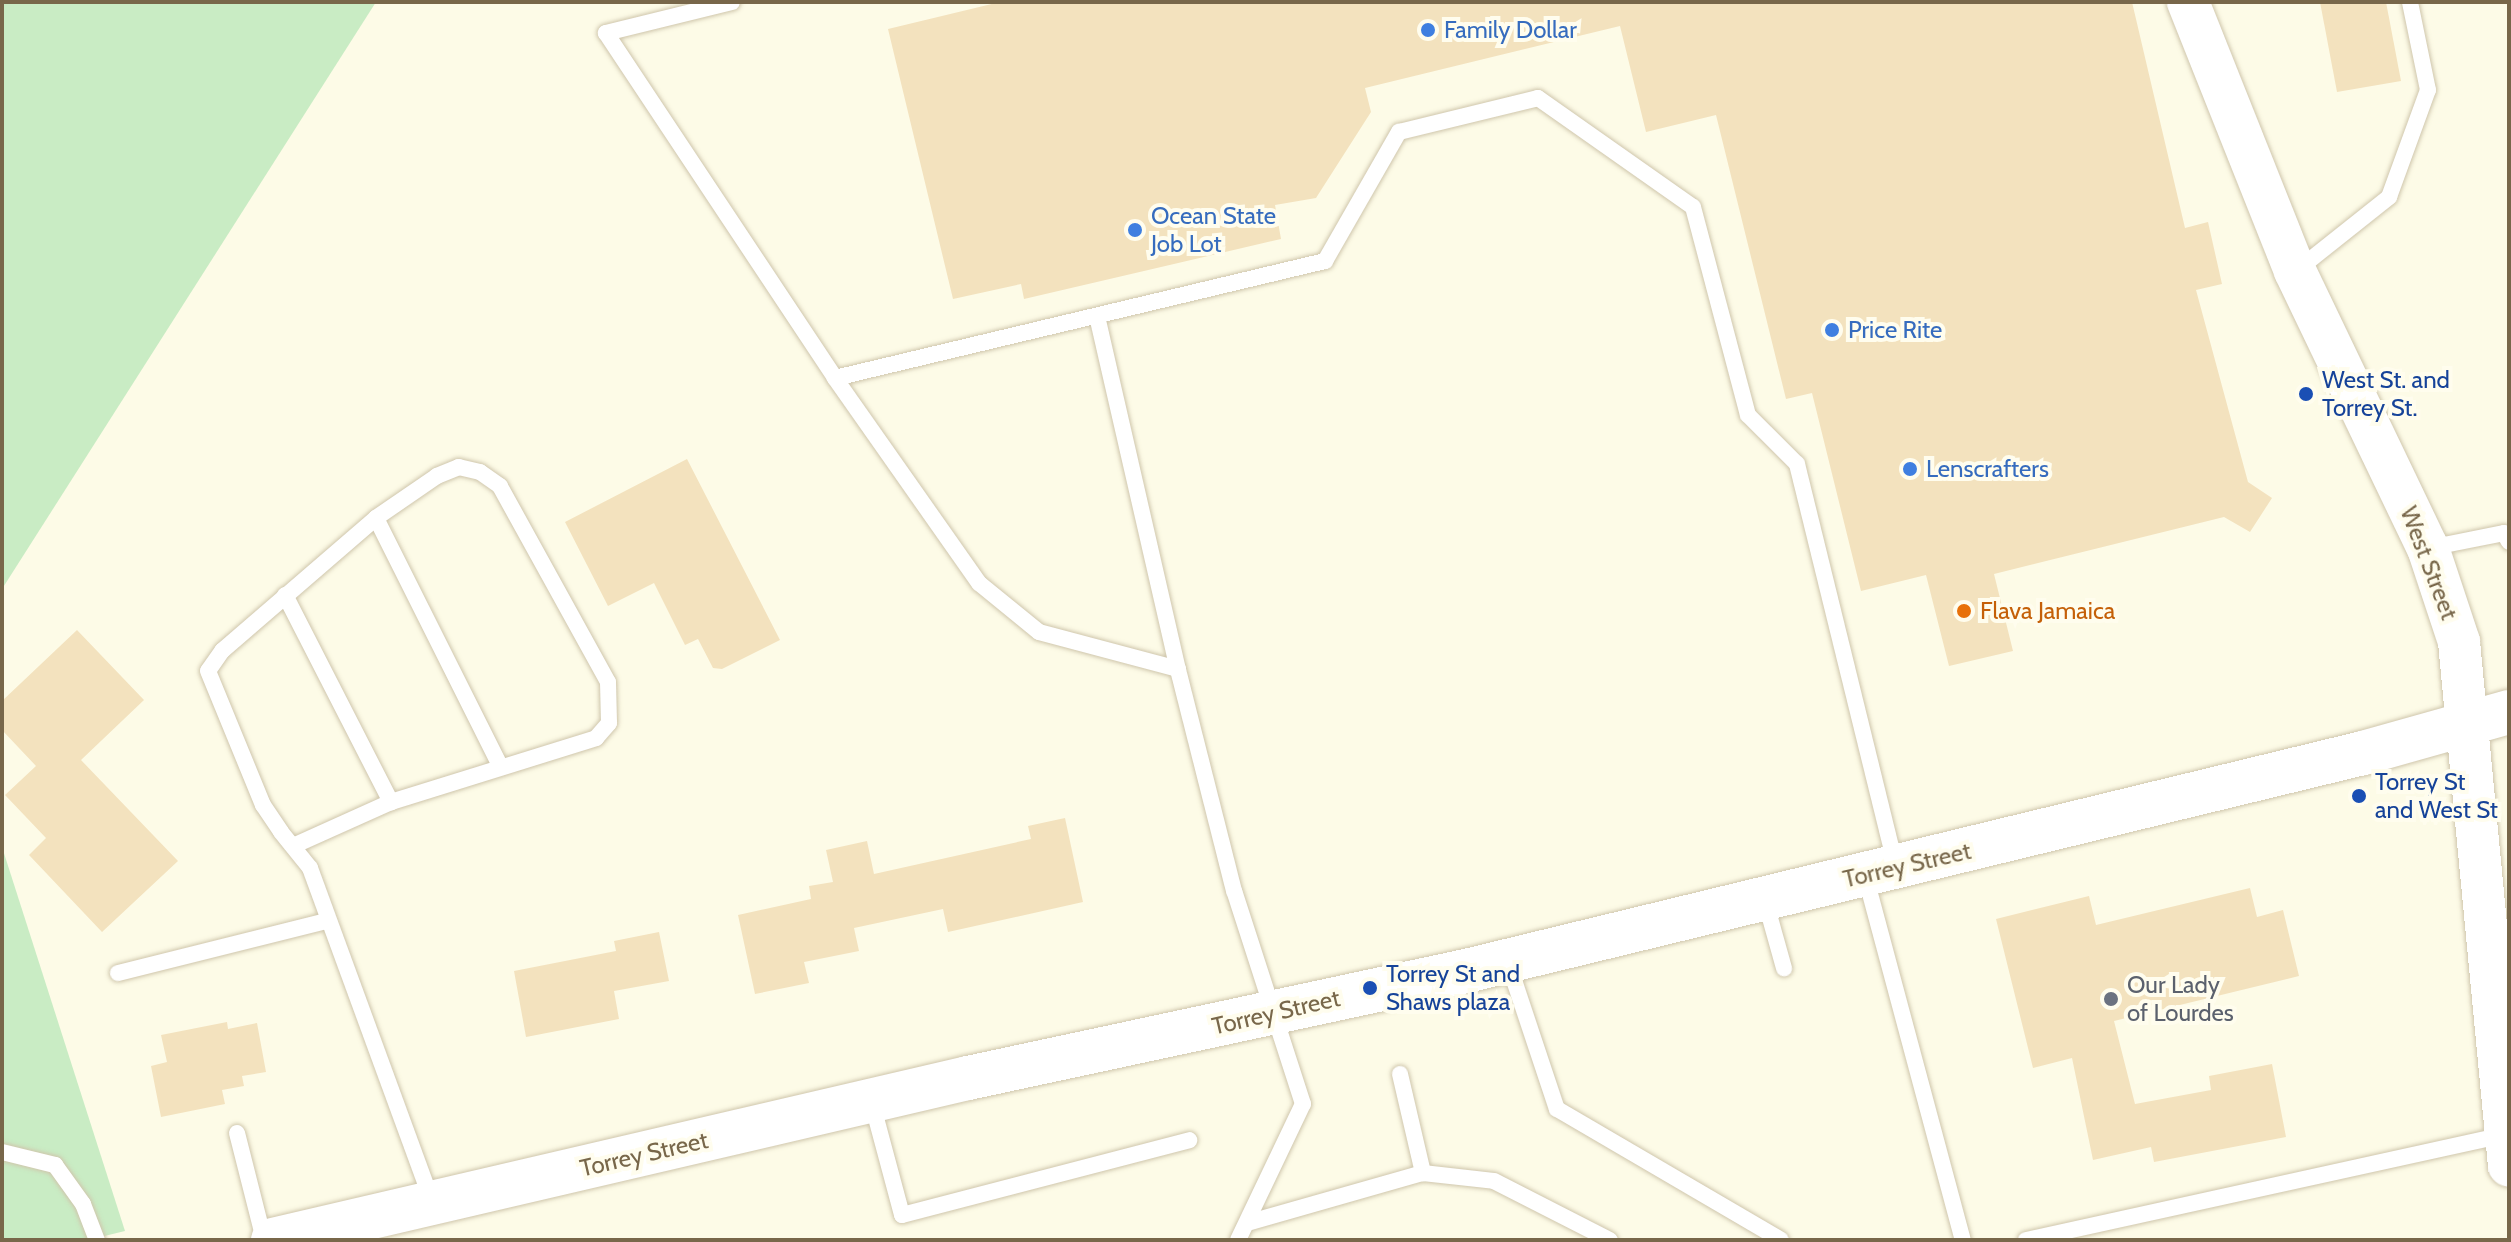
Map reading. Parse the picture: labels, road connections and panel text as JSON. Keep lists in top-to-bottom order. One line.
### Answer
{"streets":{"main road":["Torrey Street"],"street":["West Street"]},"crossings":[["West Street","Torrey Street"]],"places":["Family Dollar","Ocean State Job Lot","Price Rite","West St. and Torrey St.","Lenscrafters","Flava Jamaica","Torrey St and West St","Torrey St and Shaws plaza","Our Lady of Lourdes"]}
